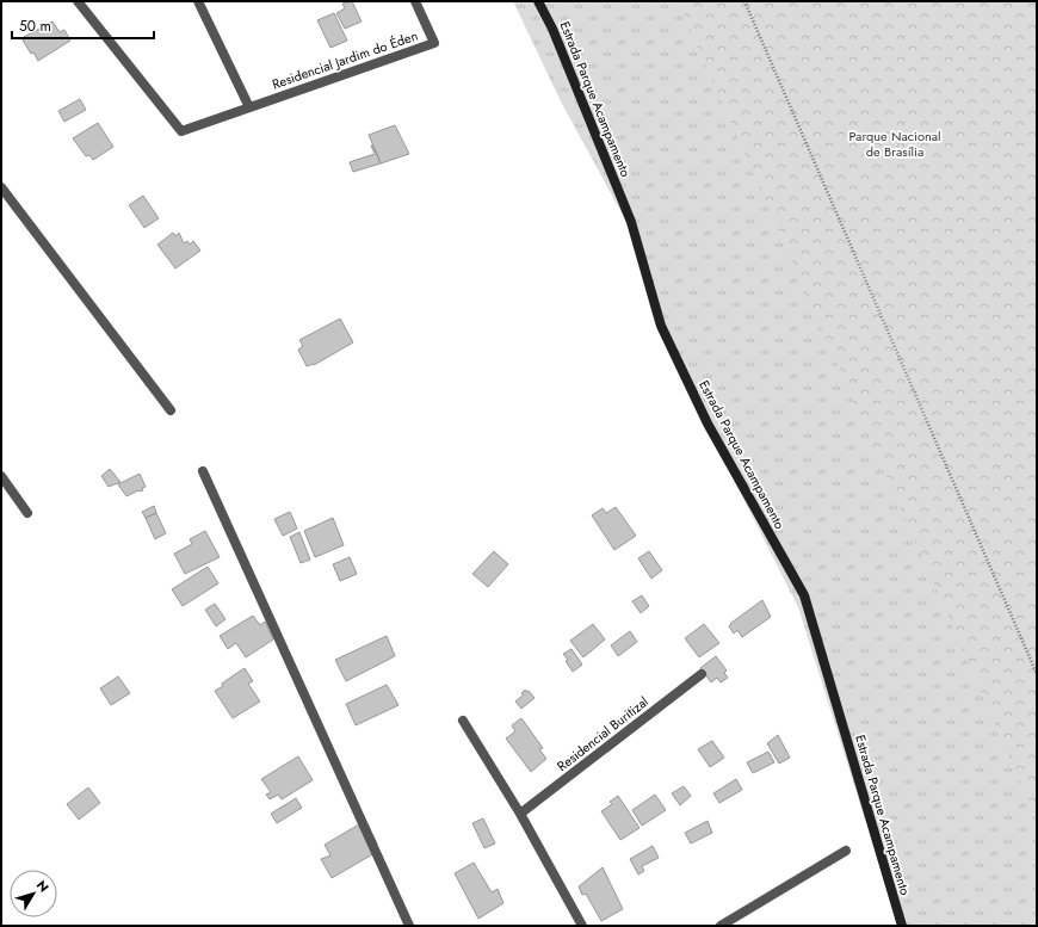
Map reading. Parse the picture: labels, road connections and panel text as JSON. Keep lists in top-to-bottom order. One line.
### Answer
{"streets":{"street":["Residencial Jardim do Éden","Estrada Parque Acampamento","Residencial Buritizal"]},"parks":["Parque Nacional de Brasília"],"scale_bar":"50 m","north":"top right"}
